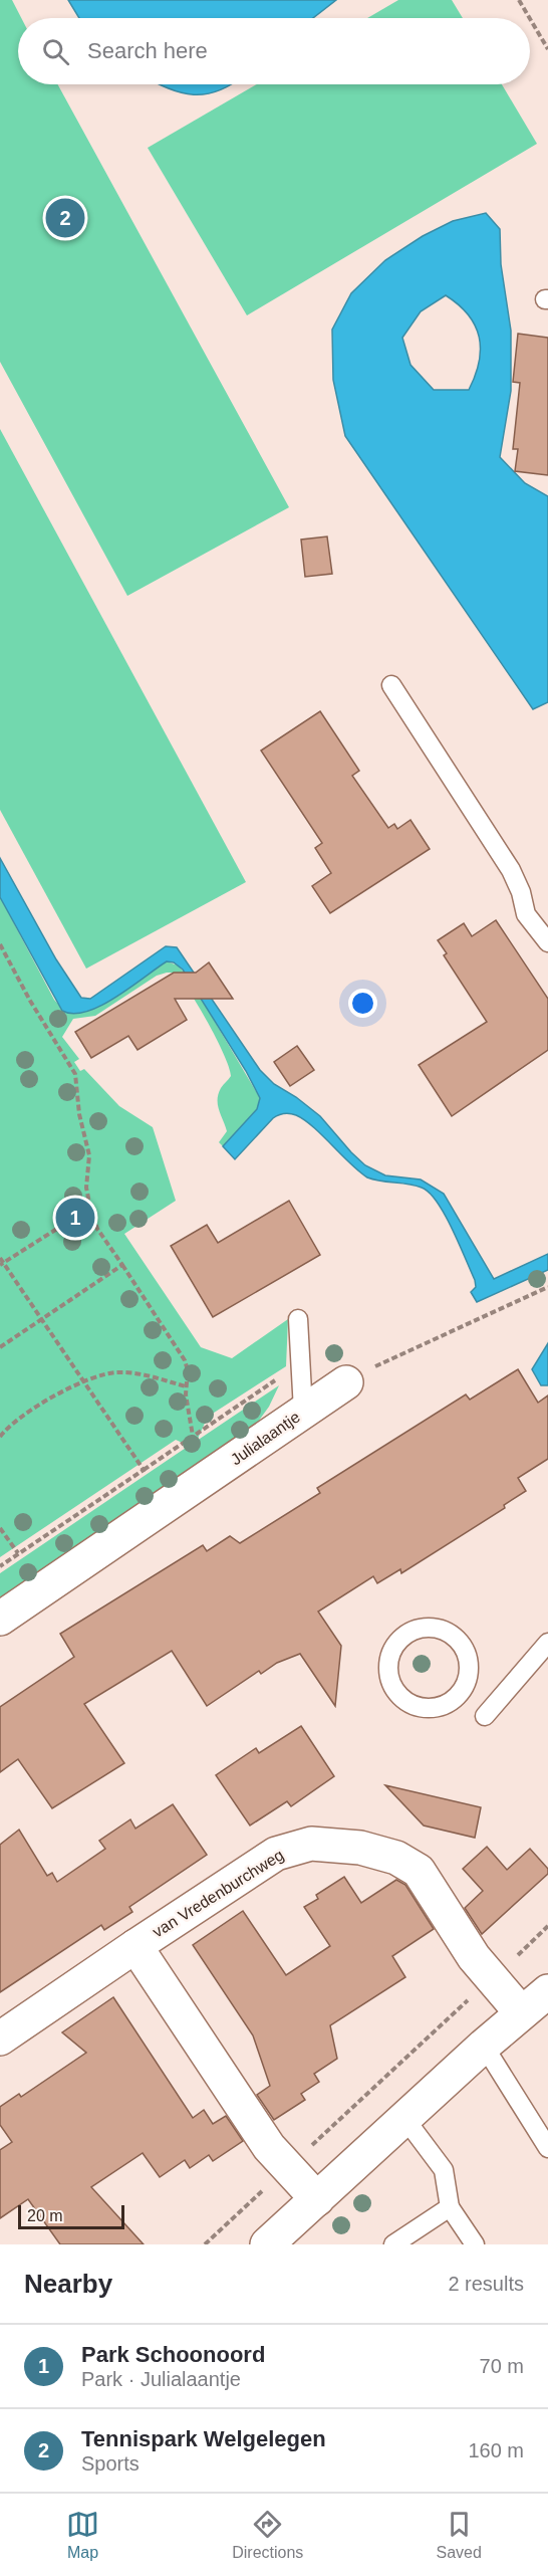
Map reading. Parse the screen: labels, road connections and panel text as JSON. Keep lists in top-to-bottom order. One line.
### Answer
{"streets":{"street":["Julialaantje","van Vredenburchweg"]},"scale_bar":"20 m","page":{"search":"Search here","pins":["2","1"],"scale":"20 m","heading":["Nearby","2 results"],"list":[{"mark":"1","name":"Park Schoonoord","note":"Park · Julialaantje","value":"70 m"},{"mark":"2","name":"Tennispark Welgelegen","note":"Sports","value":"160 m"}],"nav":["Map","Directions","Saved"]}}
